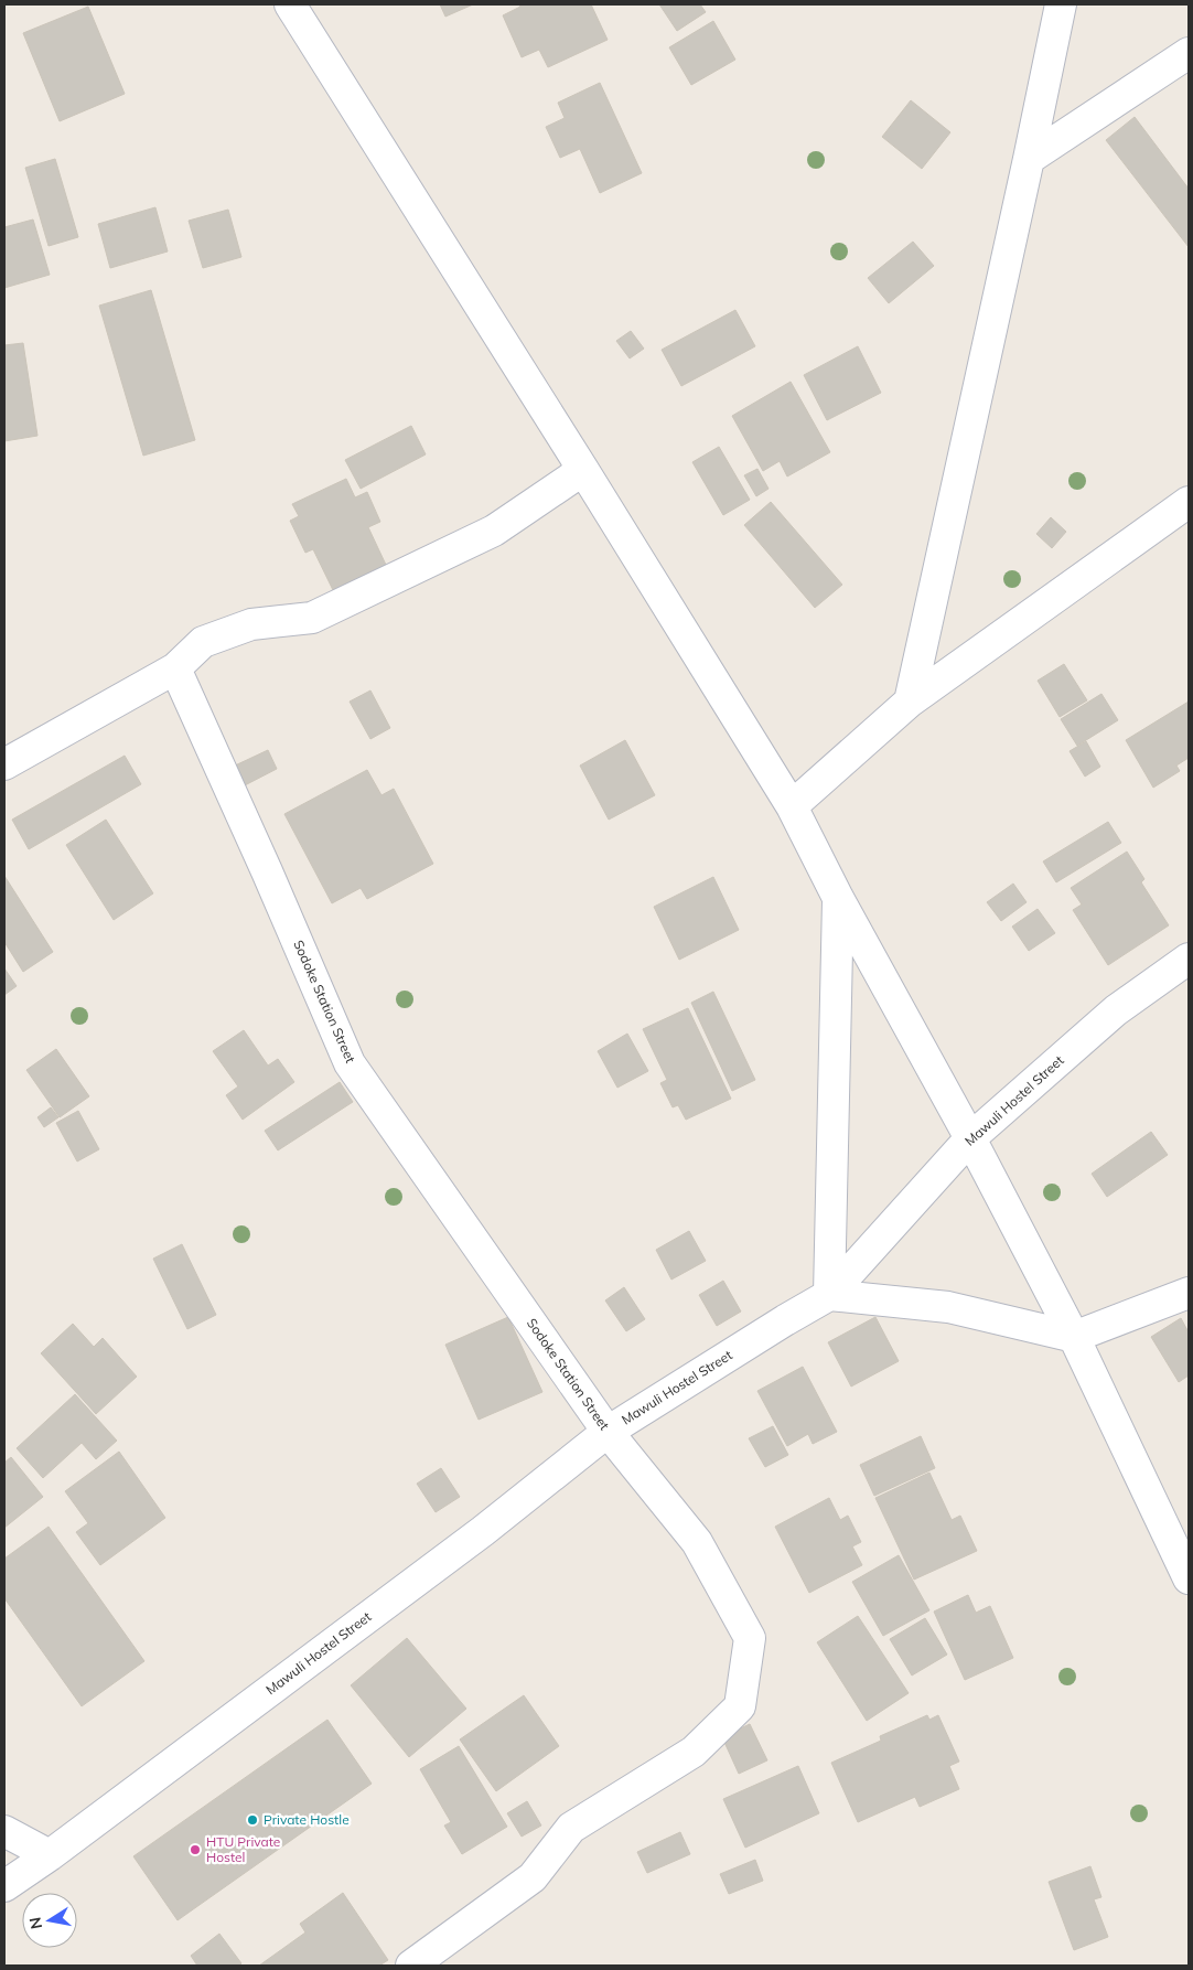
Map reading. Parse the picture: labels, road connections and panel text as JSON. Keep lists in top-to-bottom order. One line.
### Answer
{"streets":{"street":["Sodoke Station Street","Mawuli Hostel Street"]},"crossings":[["Sodoke Station Street","Mawuli Hostel Street"]],"places":["Private Hostle","HTU Private Hostel"],"north":"left"}
